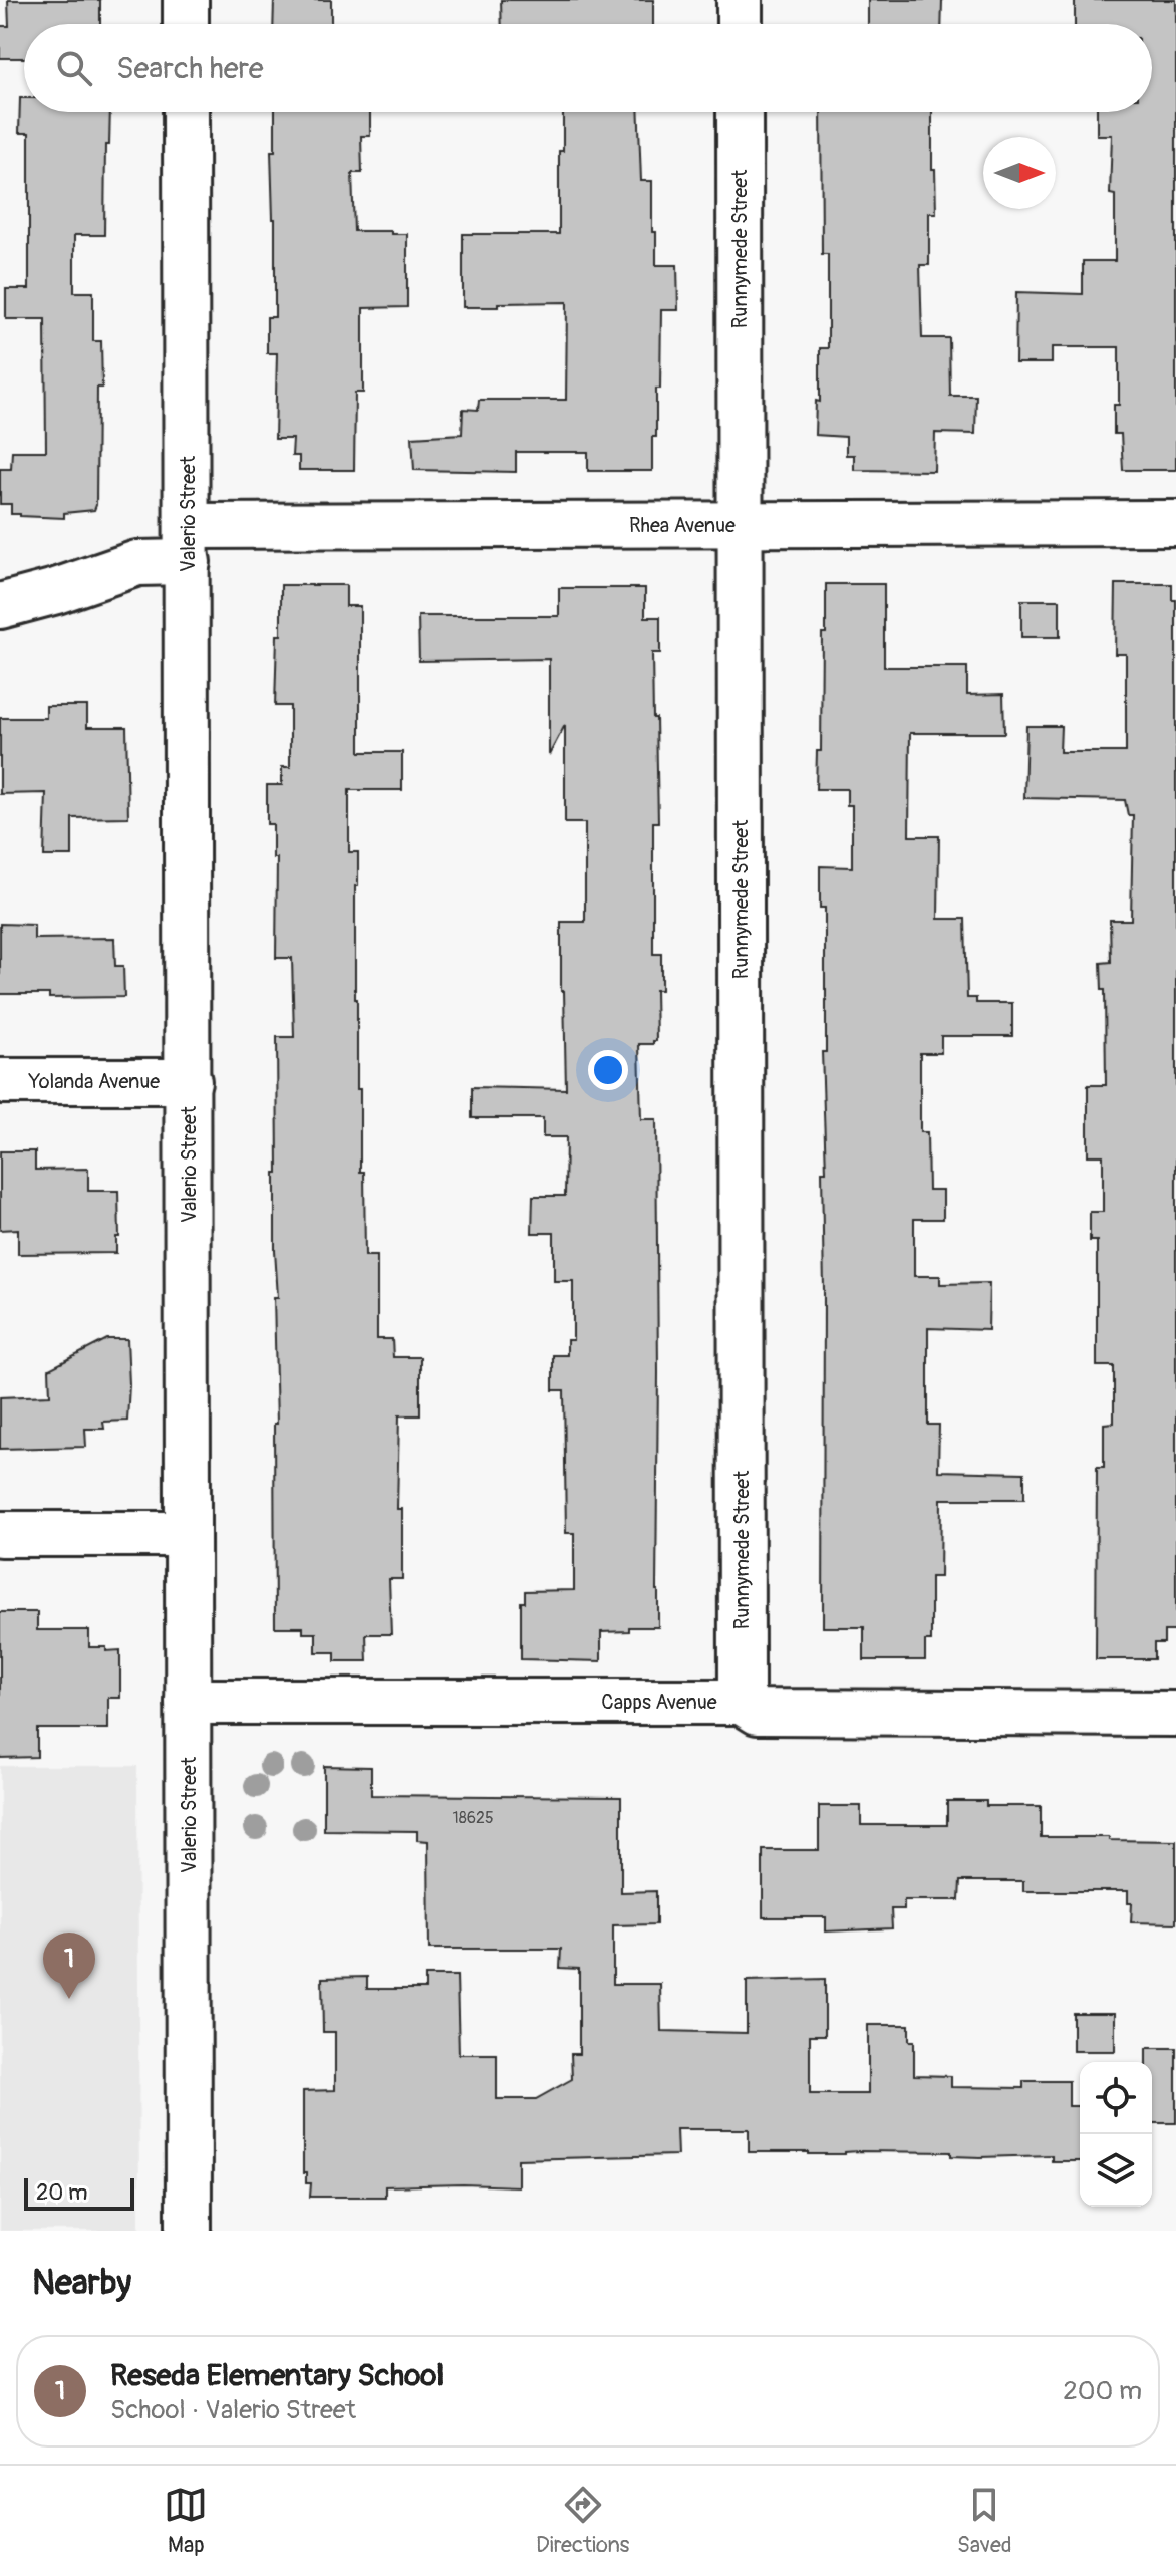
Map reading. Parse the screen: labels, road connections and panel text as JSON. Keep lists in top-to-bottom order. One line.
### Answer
{"streets":{"street":["Runnymede Street","Valerio Street","Rhea Avenue","Yolanda Avenue","Capps Avenue"]},"crossings":[["Runnymede Street","Rhea Avenue"],["Runnymede Street","Capps Avenue"],["Valerio Street","Rhea Avenue"],["Valerio Street","Yolanda Avenue"],["Valerio Street","Capps Avenue"]],"house_numbers":["18625"],"scale_bar":"20 m","north":"right","page":{"search":"Search here","pins":"1","scale":"20 m","heading":"Nearby","list":[{"mark":"1","name":"Reseda Elementary School","note":"School · Valerio Street","value":"200 m"}],"nav":["Map","Directions","Saved"]}}
